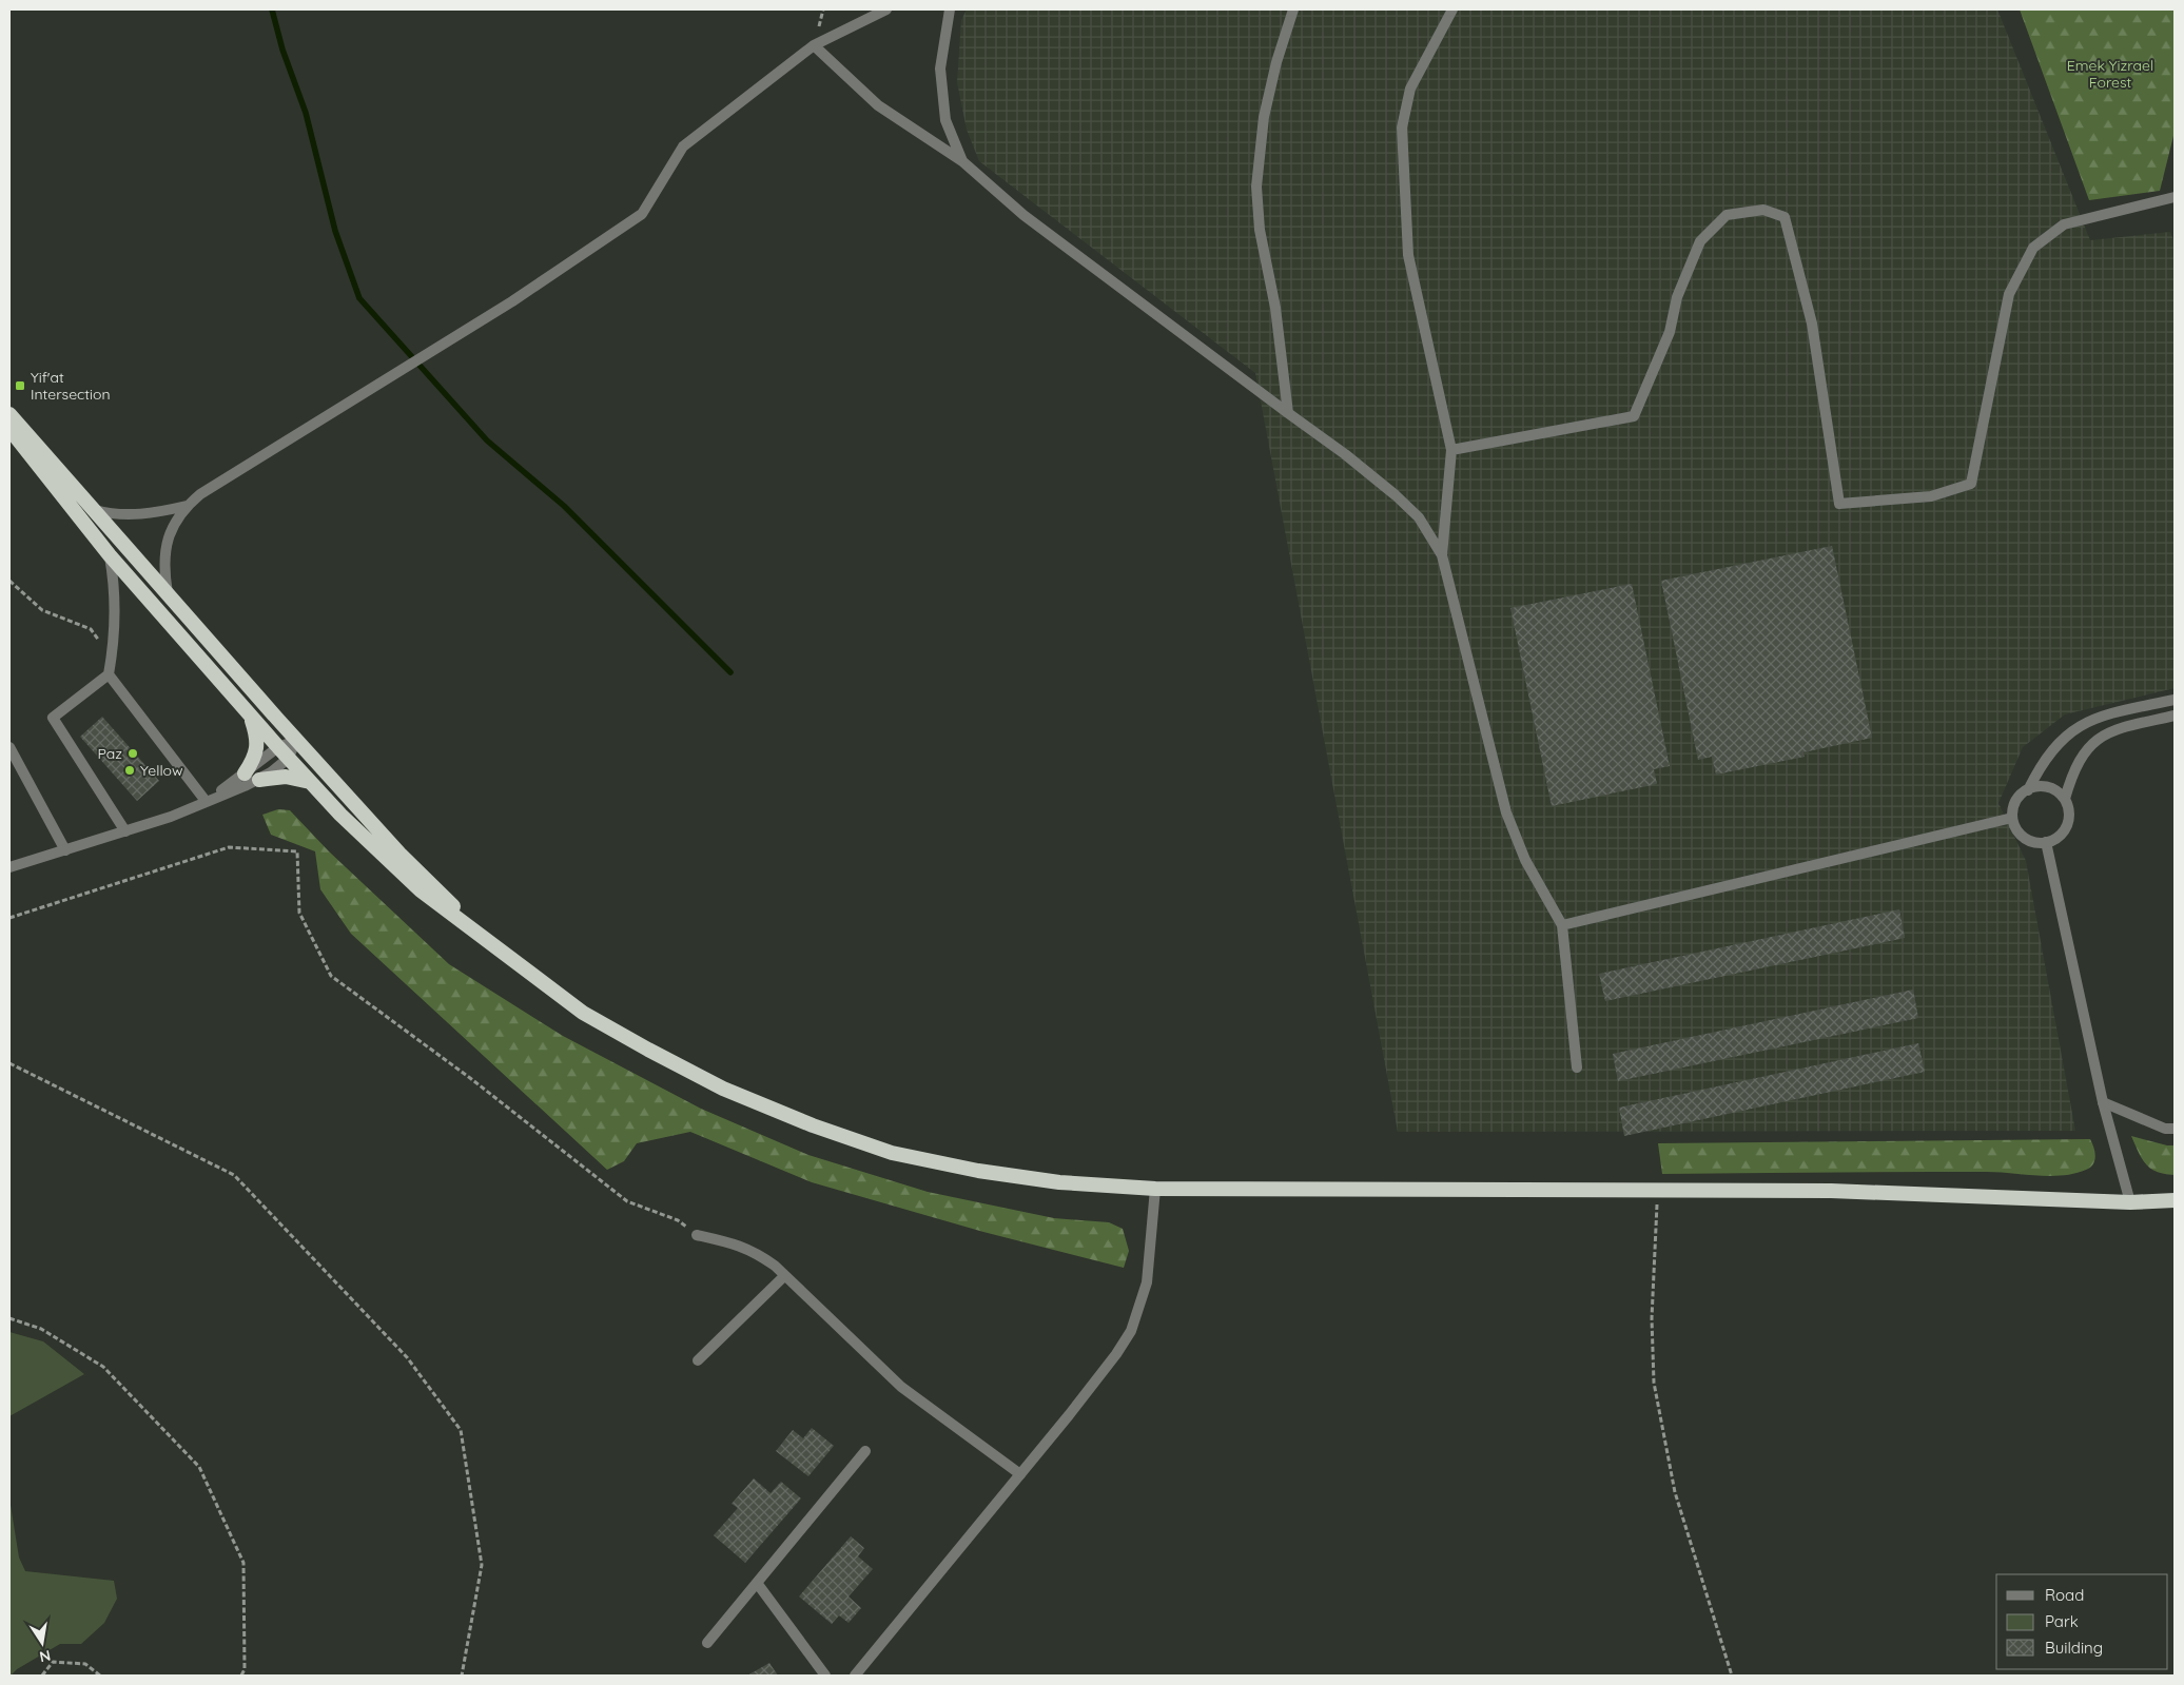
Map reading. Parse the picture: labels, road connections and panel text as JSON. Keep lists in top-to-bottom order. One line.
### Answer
{"parks":["Emek Yizrael Forest"],"places":{"transit":["Yif'at Intersection"],"other":["Paz","Yellow"]},"legend":["Road","Park","Building"],"north":"bottom"}
